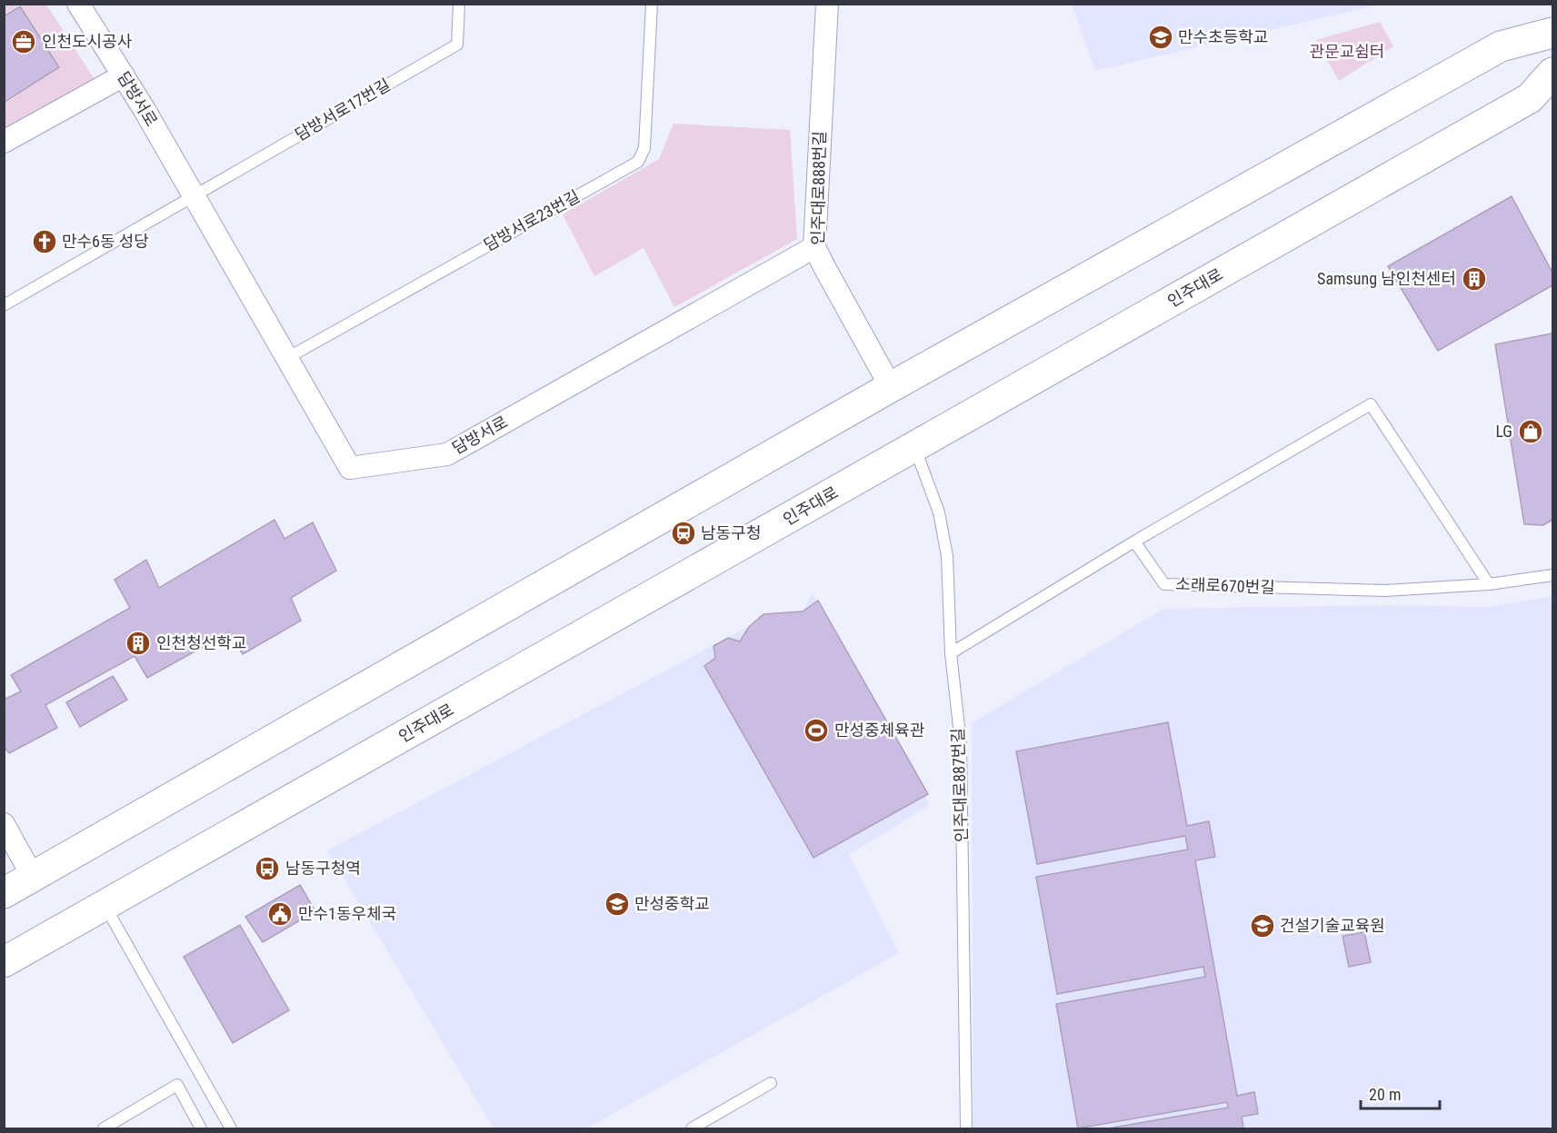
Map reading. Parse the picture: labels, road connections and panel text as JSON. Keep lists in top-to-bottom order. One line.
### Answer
{"streets":{"main road":["인주대로"],"street":["담방서로","인주대로888번길"],"lane":["담방서로17번길","담방서로23번길","소래로670번길","인주대로887번길"]},"crossings":[["담방서로","담방서로17번길"],["담방서로","인주대로888번길"],["담방서로","담방서로23번길"],["인주대로","인주대로887번길"]],"parks":["관문교쉼터"],"places":{"school or university":["만수초등학교","만성중학교","건설기술교육원"],"office":["인천도시공사"],"church":["만수6동 성당"],"building":["Samsung 남인천센터","인천청선학교"],"shop":["LG"],"station":["남동구청"],"sports":["만성중체육관"],"bus stop":["남동구청역"],"public building":["만수1동우체국"]},"scale_bar":"20 m"}
